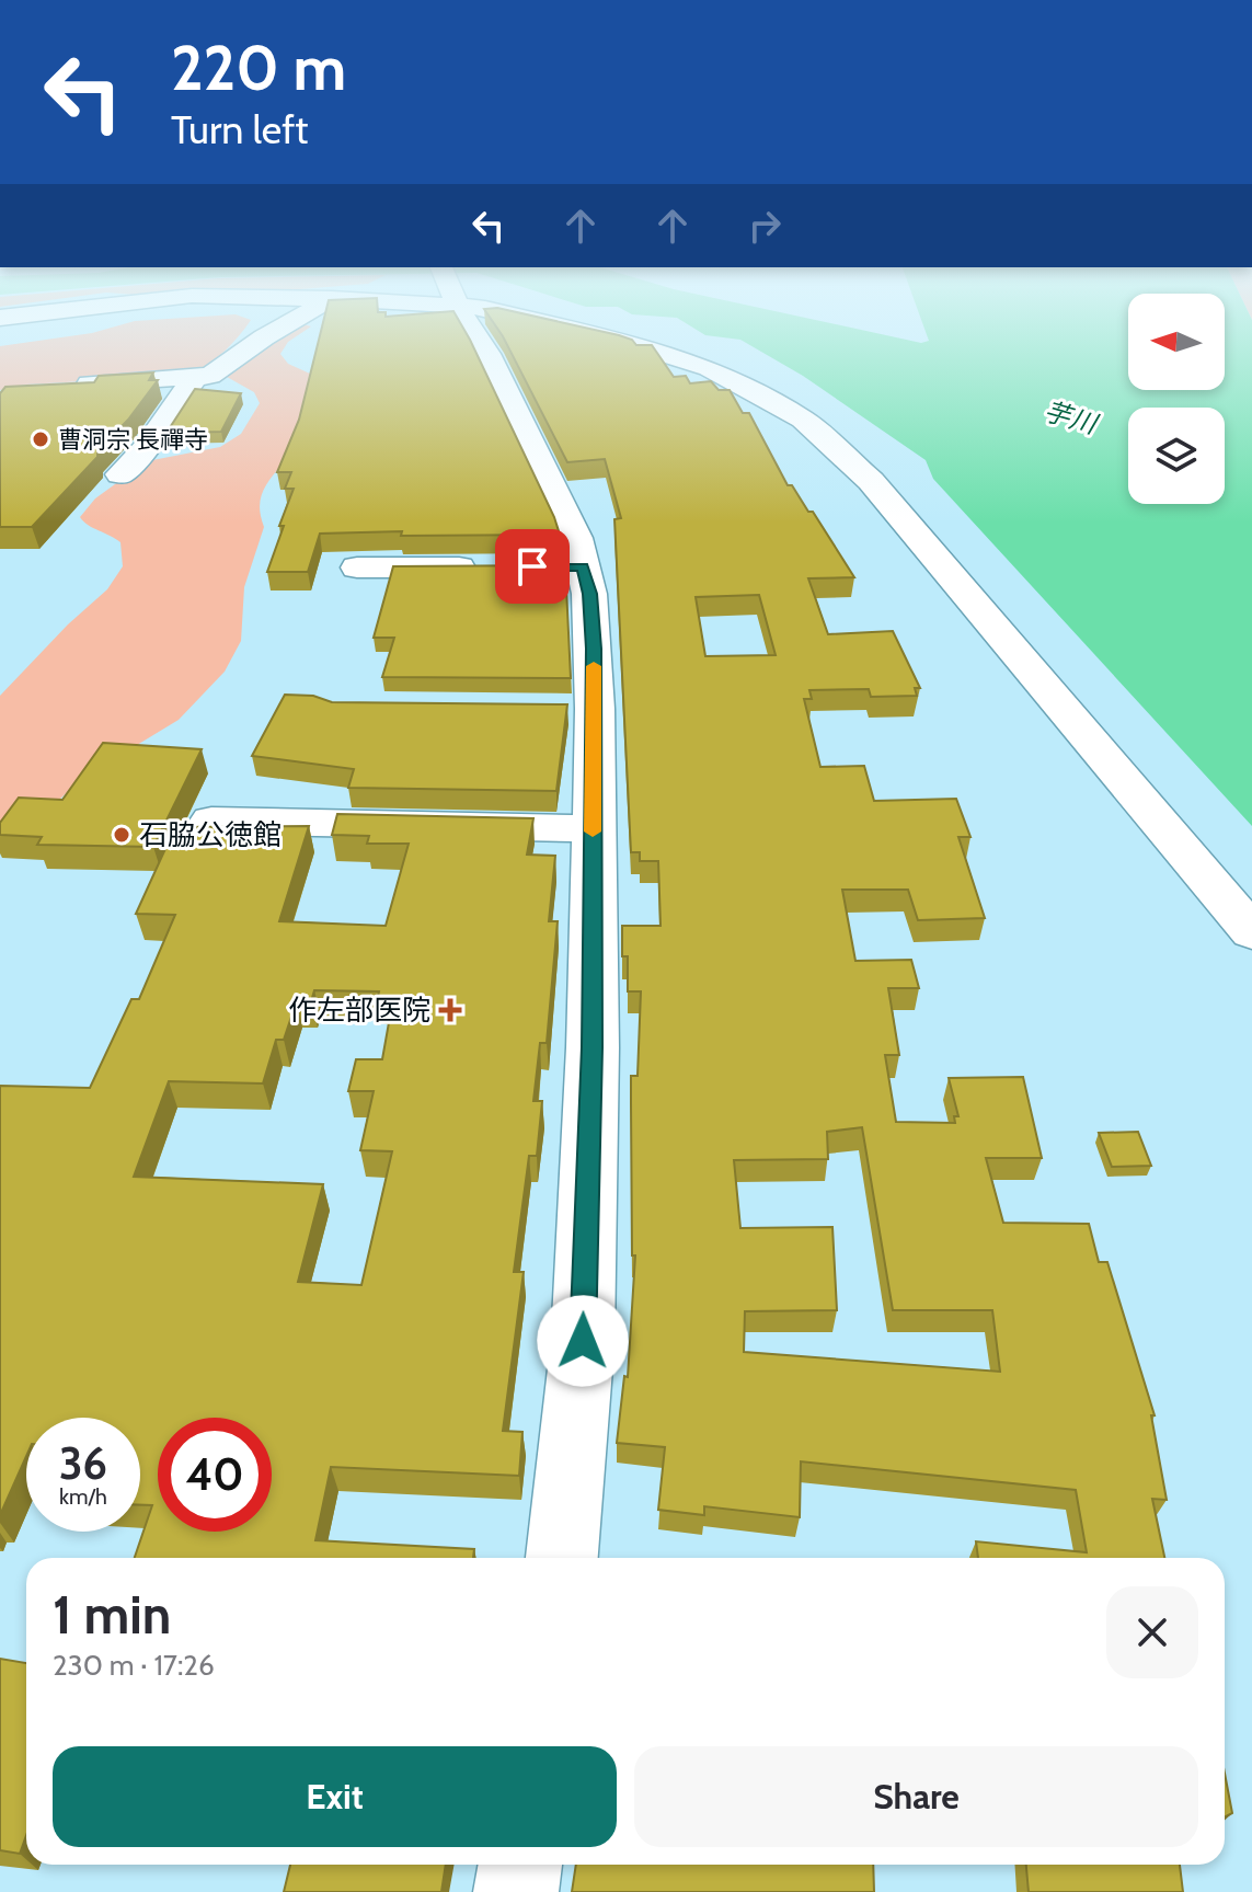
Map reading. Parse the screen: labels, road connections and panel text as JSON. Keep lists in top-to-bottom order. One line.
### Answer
{"water":["芋川"],"places":{"other":["曹洞宗 長禪寺","石脇公徳館"],"health":["作左部医院"]},"north":"left","page":{"turn":["220 m","Turn left"],"speed":"36 km/h","limit":"40","heading":["1 min","230 m · 17:26"],"buttons":["Exit","Share"]}}
